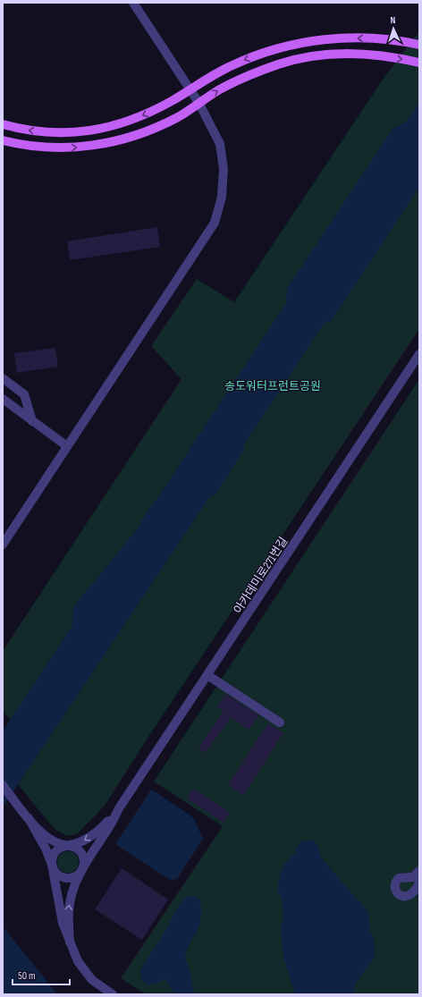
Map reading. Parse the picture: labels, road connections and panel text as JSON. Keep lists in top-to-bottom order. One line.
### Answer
{"streets":{"street":["아카데미로271번길"]},"parks":["송도워터프런트공원"],"scale_bar":"50 m","north":"top"}
